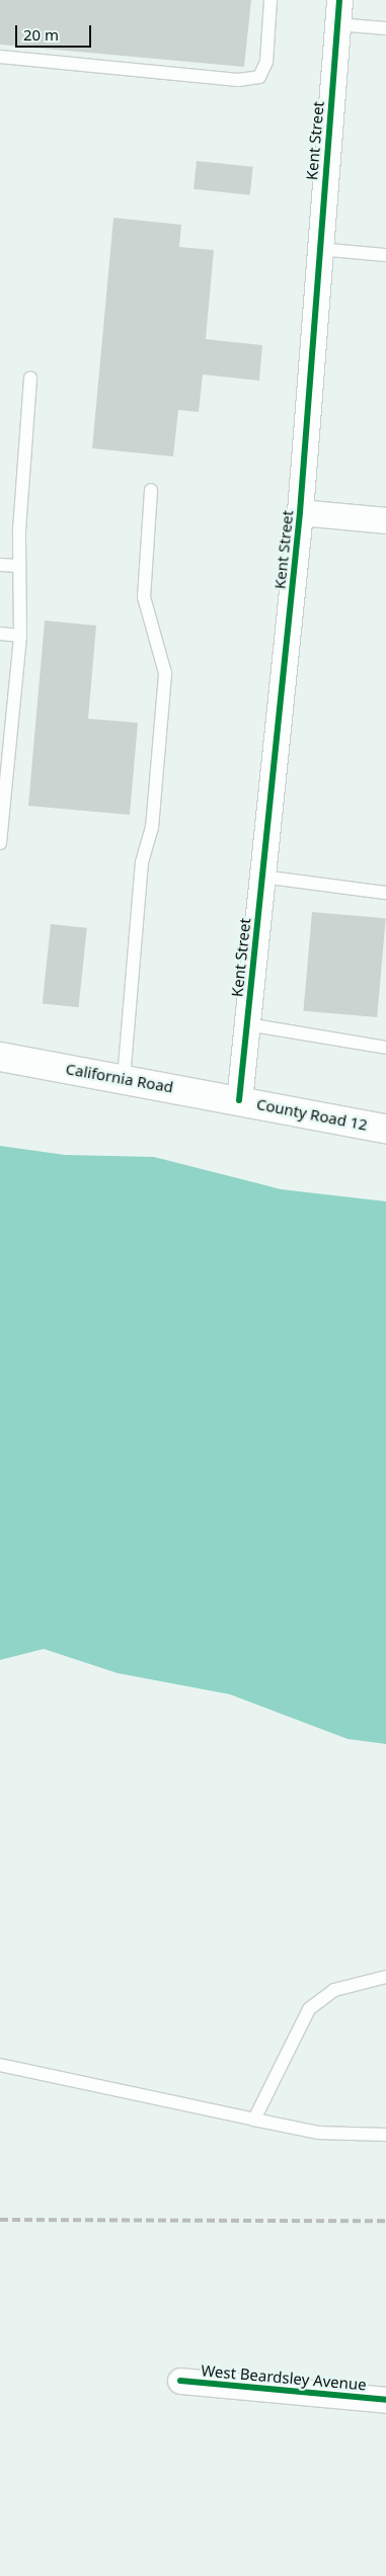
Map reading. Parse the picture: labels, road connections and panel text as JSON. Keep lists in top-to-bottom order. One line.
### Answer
{"streets":{"main road":["California Road","County Road 12"],"street":["Kent Street","West Beardsley Avenue"]},"crossings":[["Kent Street","California Road"],["Kent Street","County Road 12"],["California Road","County Road 12"]],"scale_bar":"20 m"}
